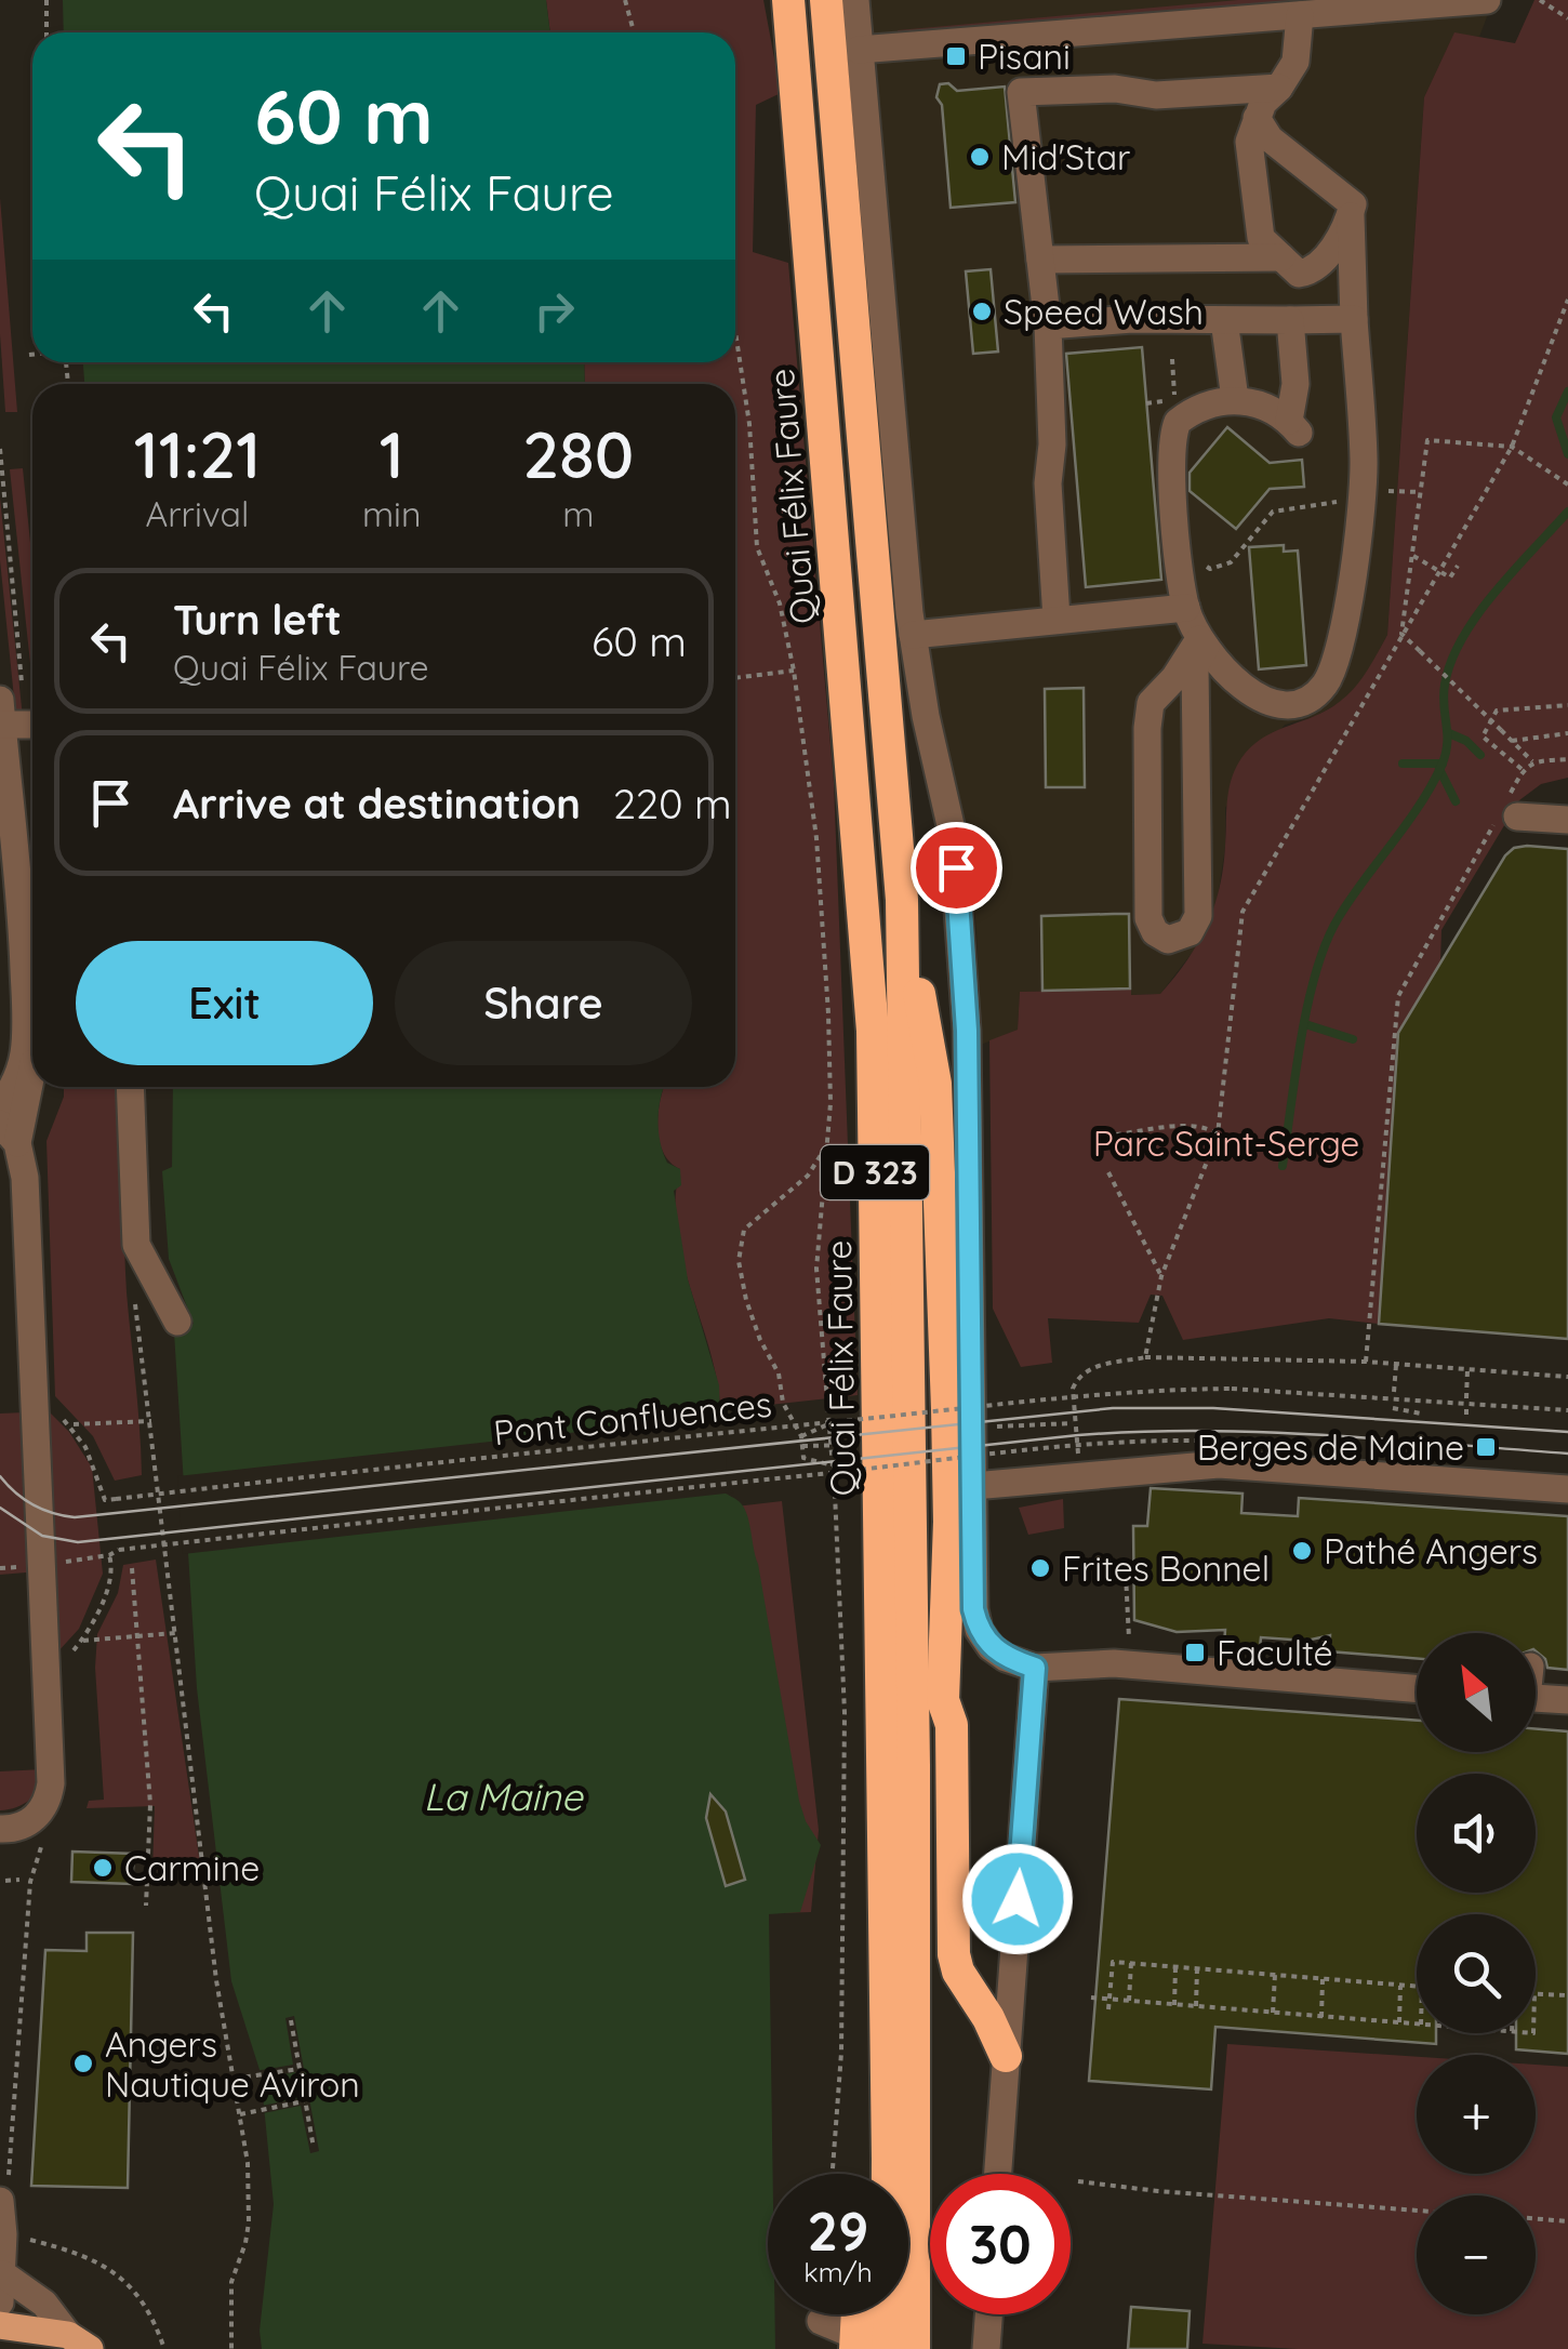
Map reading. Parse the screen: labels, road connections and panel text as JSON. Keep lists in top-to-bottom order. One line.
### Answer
{"streets":{"highway":["Quai Félix Faure","D 323"],"path":["Pont Confluences"]},"water":["La Maine"],"parks":["Parc Saint-Serge"],"places":{"transit":["Pisani","Berges de Maine","Faculté"],"other":["Mid'Star","Speed Wash","Pathé Angers","Frites Bonnel","Carmine","Angers Nautique Aviron"]},"north":"top left","page":{"turn":["60 m","Quai Félix Faure"],"eta":["11:21","Arrival","1","min","280","m"],"list":[{"name":"Turn left","note":"Quai Félix Faure","value":"60 m"},{"name":"Arrive at destination","value":"220 m"}],"buttons":["Exit","Share"],"map_buttons":["+","−"],"speed":"29 km/h","limit":"30"}}
